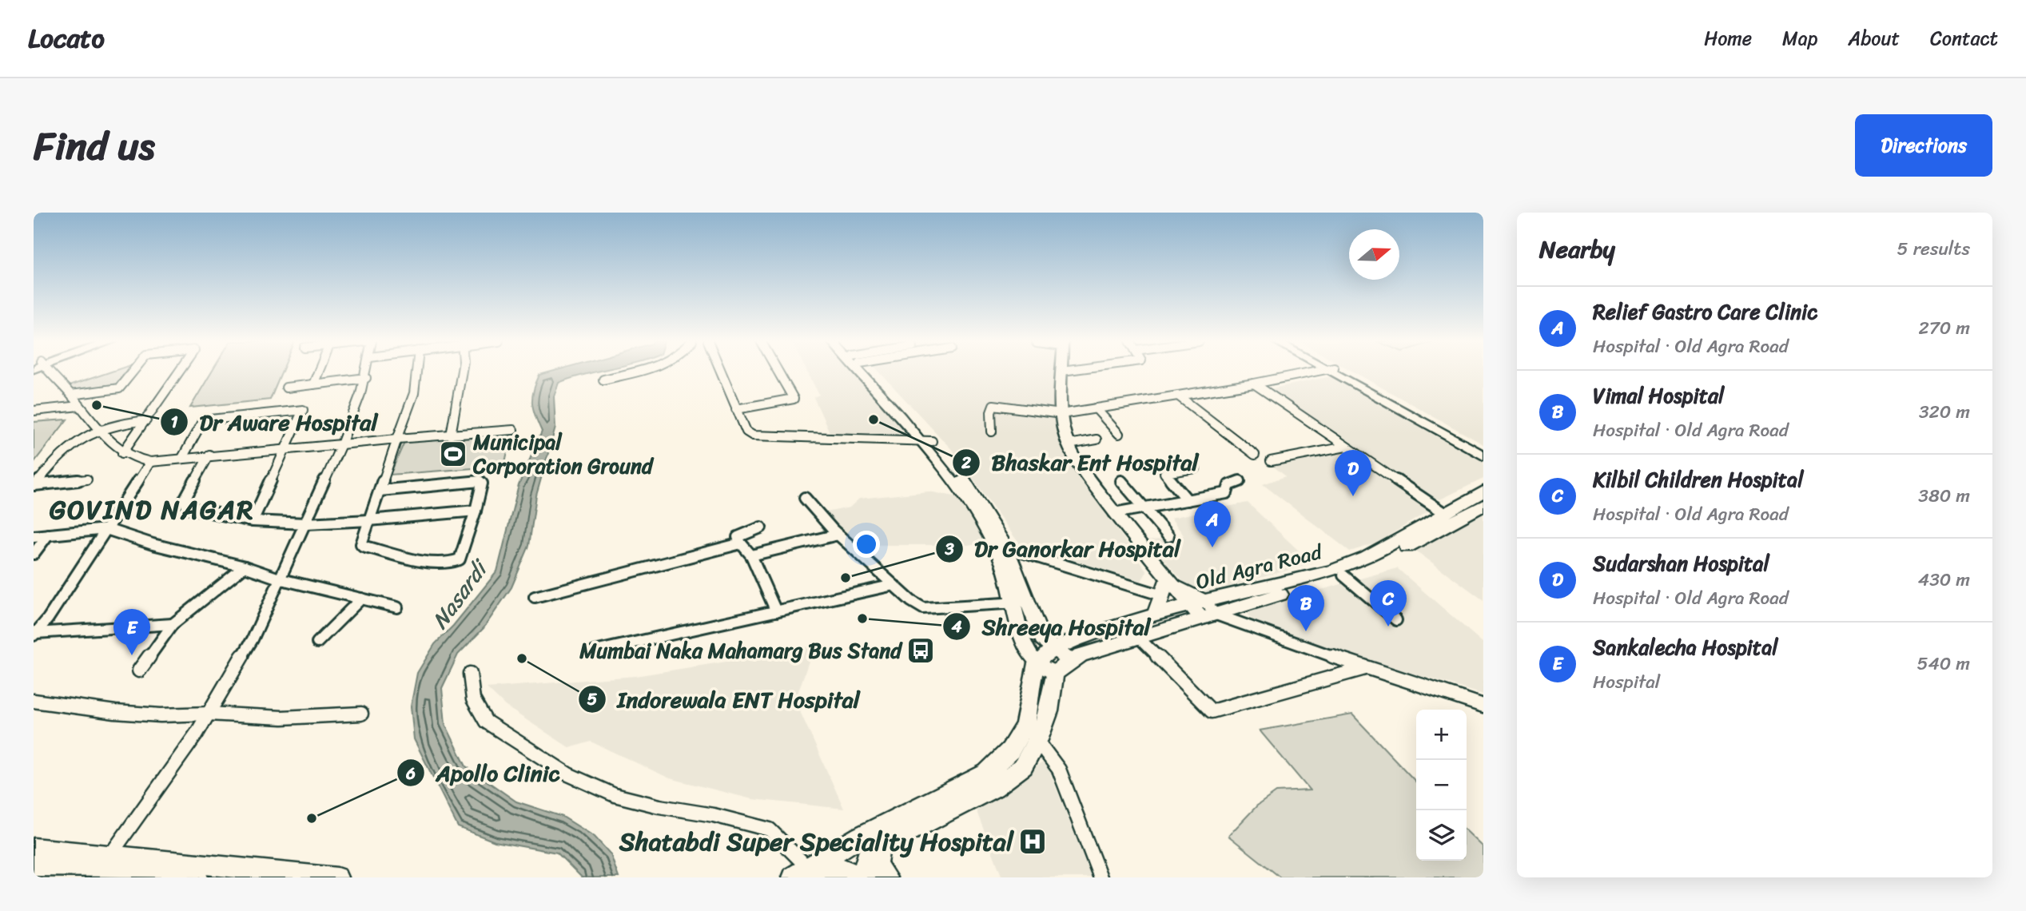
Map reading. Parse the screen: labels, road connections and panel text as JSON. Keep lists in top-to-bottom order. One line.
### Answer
{"streets":{"main road":["Old Agra Road"]},"districts":["GOVIND NAGAR"],"water":["Nasardi"],"places":{"other":["Dr Aware Hospital","Bhaskar Ent Hospital","Dr Ganorkar Hospital","Shreeya Hospital","Indorewala ENT Hospital","Apollo Clinic"],"sports":["Municipal Corporation Ground"],"bus stop":["Mumbai Naka Mahamarg Bus Stand"],"hospital":["Shatabdi Super Speciality Hospital"]},"north":"right","page":{"header":"Locato","nav":["Home","Map","About","Contact"],"title":"Find us","buttons":"Directions","heading":["Nearby","5 results"],"list":[{"mark":"A","name":"Relief Gastro Care Clinic","note":"Hospital · Old Agra Road","value":"270 m"},{"mark":"B","name":"Vimal Hospital","note":"Hospital · Old Agra Road","value":"320 m"},{"mark":"C","name":"Kilbil Children Hospital","note":"Hospital · Old Agra Road","value":"380 m"},{"mark":"D","name":"Sudarshan Hospital","note":"Hospital · Old Agra Road","value":"430 m"},{"mark":"E","name":"Sankalecha Hospital","note":"Hospital","value":"540 m"}],"pins":["D","A","C","B","E"],"map_buttons":["+","−"]}}
